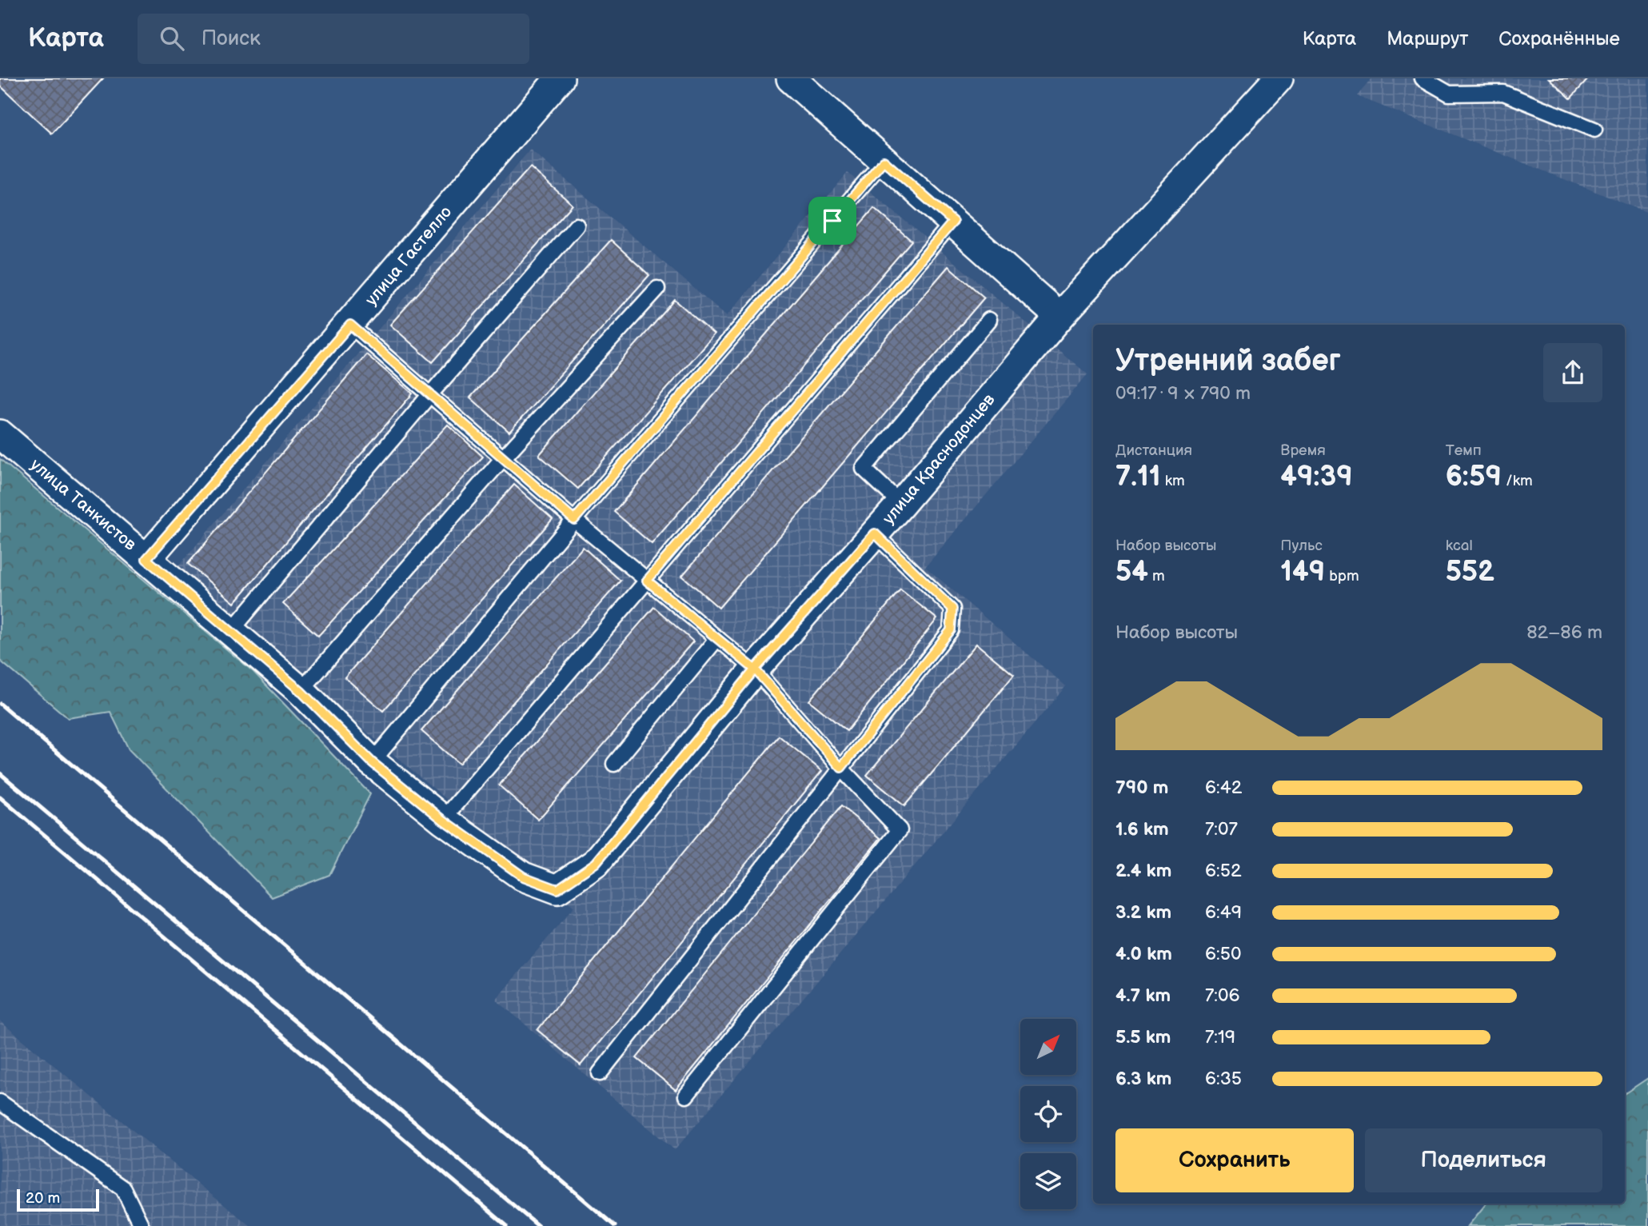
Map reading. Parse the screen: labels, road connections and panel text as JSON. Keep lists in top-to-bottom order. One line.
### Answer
{"streets":{"street":["улица Гастелло","улица Краснодонцев","улица Танкистов"]},"crossings":[["улица Гастелло","улица Танкистов"],["улица Краснодонцев","улица Танкистов"]],"scale_bar":"20 m","north":"top right","page":{"header":"Карта","search":"Поиск","nav":["Карта","Маршрут","Сохранённые"],"heading":["Утренний забег","09:17 · 9 × 790 m"],"stats":[["Дистанция","7.11 km"],["Время","49:39"],["Темп","6:59 /km"],["Набор высоты","54 m"],["Пульс","149 bpm"],["kcal","552"]],"chart":["Набор высоты","82–86 m"],"list":[{"name":"790 m","note":"6:42"},{"name":"1.6 km","note":"7:07"},{"name":"2.4 km","note":"6:52"},{"name":"3.2 km","note":"6:49"},{"name":"4.0 km","note":"6:50"},{"name":"4.7 km","note":"7:06"},{"name":"5.5 km","note":"7:19"},{"name":"6.3 km","note":"6:35"}],"buttons":["Сохранить","Поделиться"],"scale":"20 m"}}
